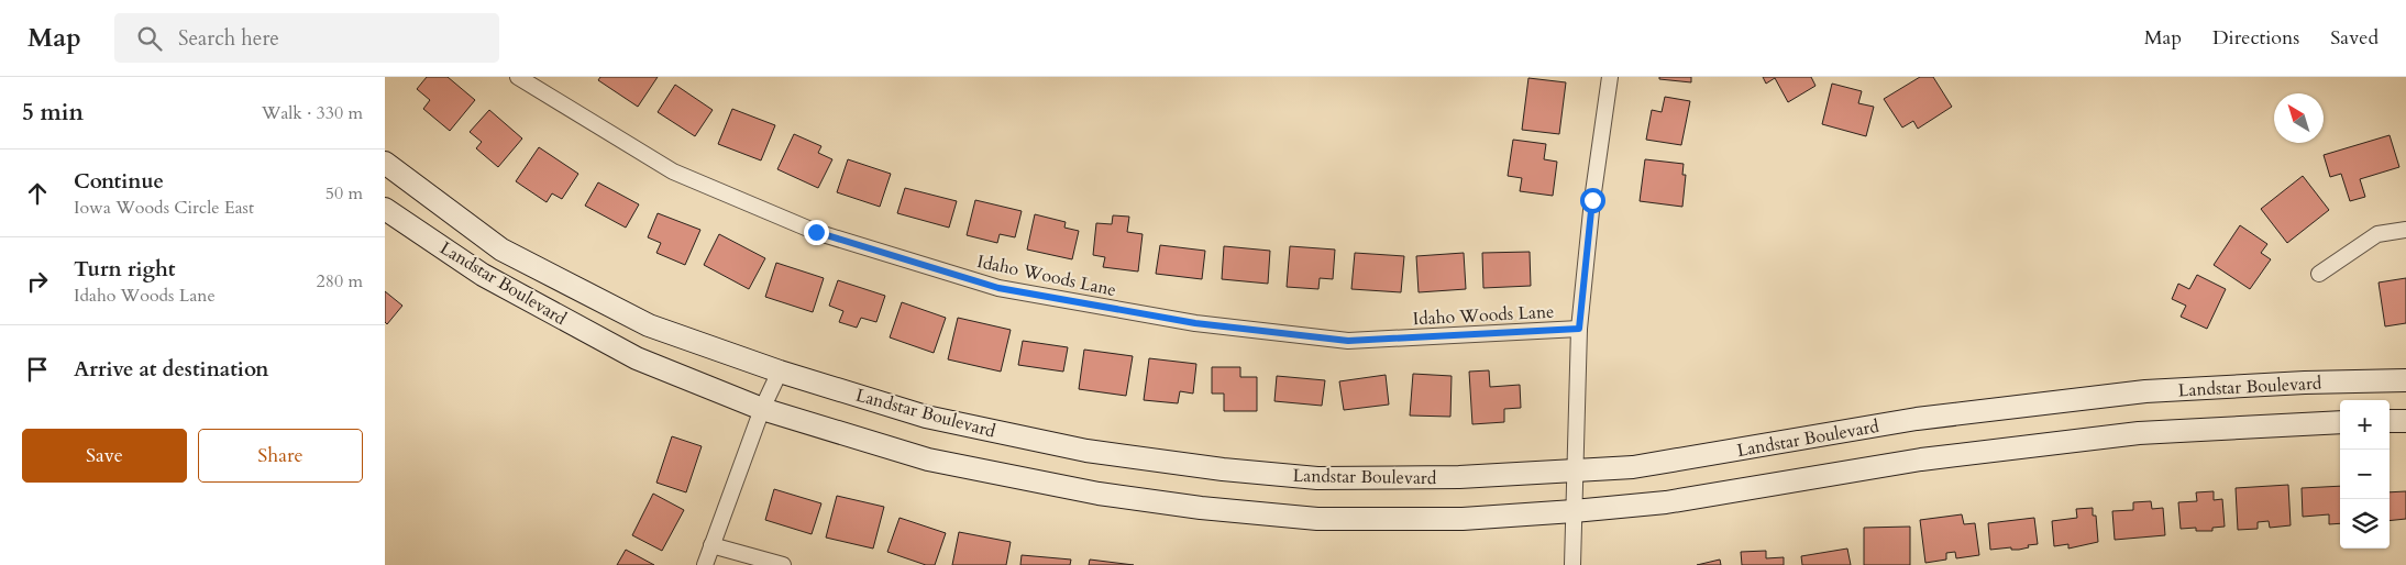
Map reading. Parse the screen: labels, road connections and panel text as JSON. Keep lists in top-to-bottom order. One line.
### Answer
{"streets":{"street":["Idaho Woods Lane","Landstar Boulevard"]},"north":"top left","page":{"header":"Map","search":"Search here","nav":["Map","Directions","Saved"],"heading":["5 min","Walk · 330 m"],"list":[["Continue","Iowa Woods Circle East","50 m"],["Turn right","Idaho Woods Lane","280 m"],"Arrive at destination"],"map_buttons":["+","−"],"buttons":["Save","Share"]}}
